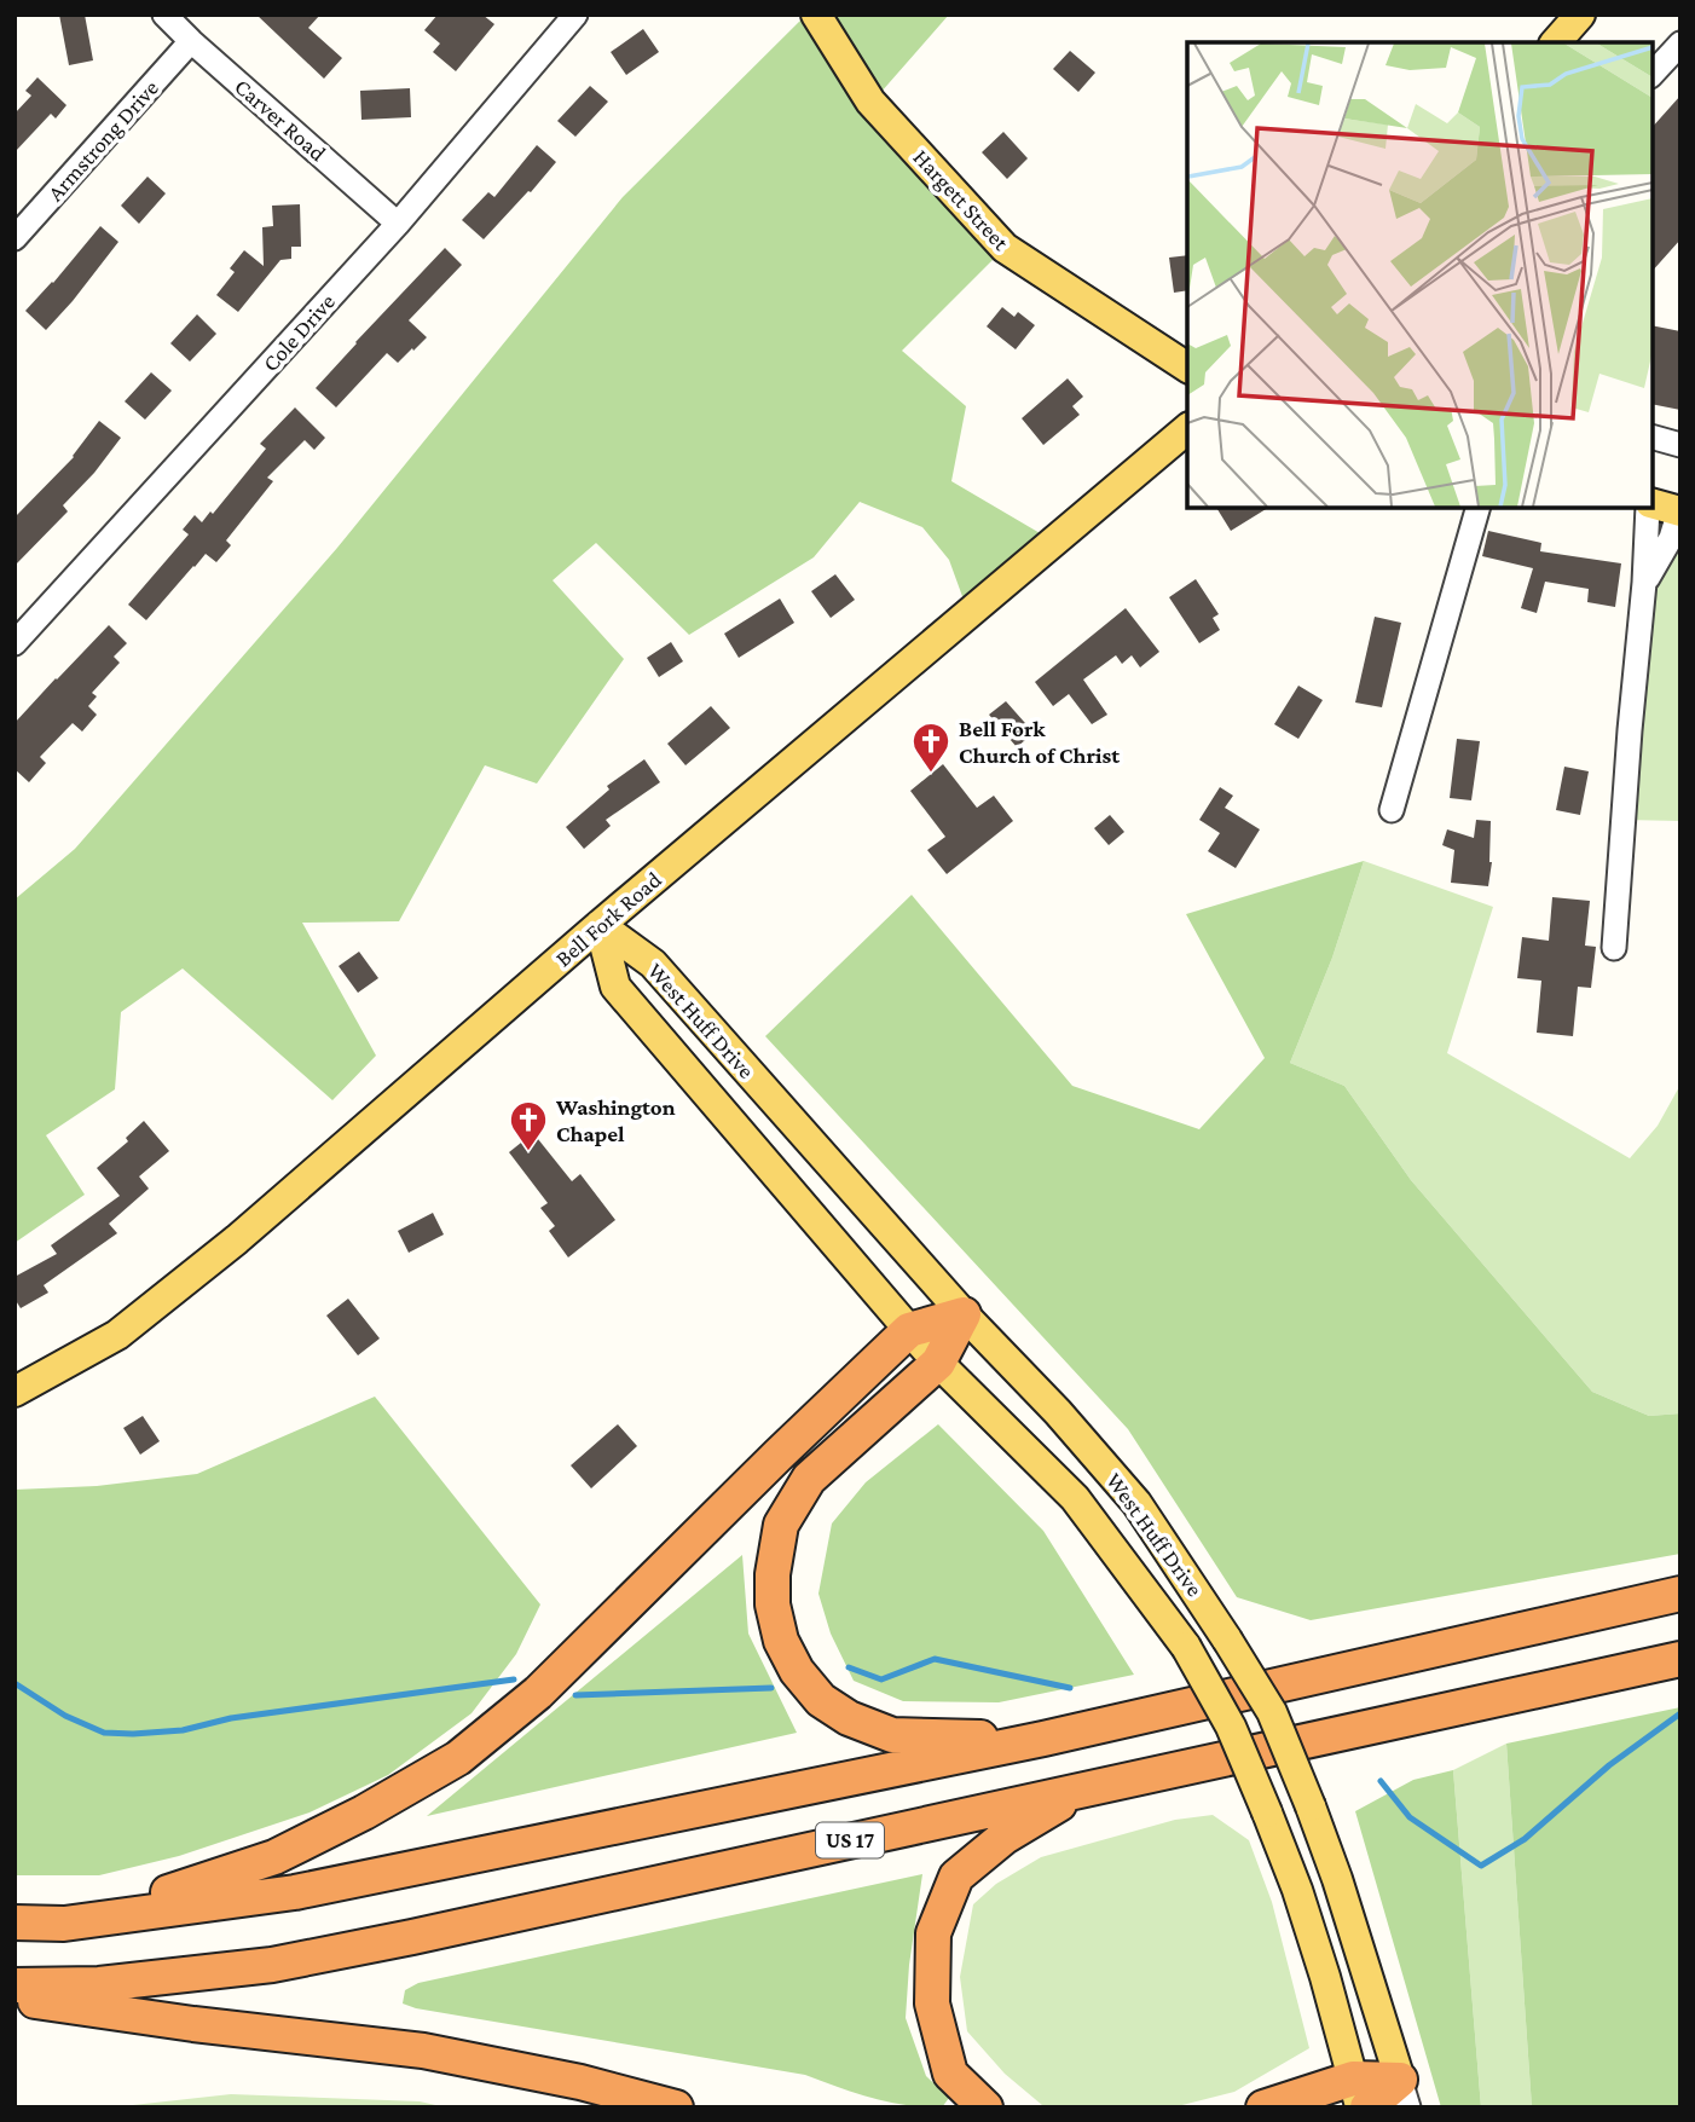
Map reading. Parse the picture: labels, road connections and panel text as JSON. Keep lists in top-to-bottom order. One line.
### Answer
{"streets":{"highway":["US 17"],"main road":["Hargett Street","Bell Fork Road","West Huff Drive"],"street":["Carver Road","Armstrong Drive","Cole Drive"]},"crossings":[["Carver Road","Armstrong Drive"],["Carver Road","Cole Drive"],["Bell Fork Road","West Huff Drive"]],"places":{"church":["Bell Fork Church of Christ","Washington Chapel"]}}
